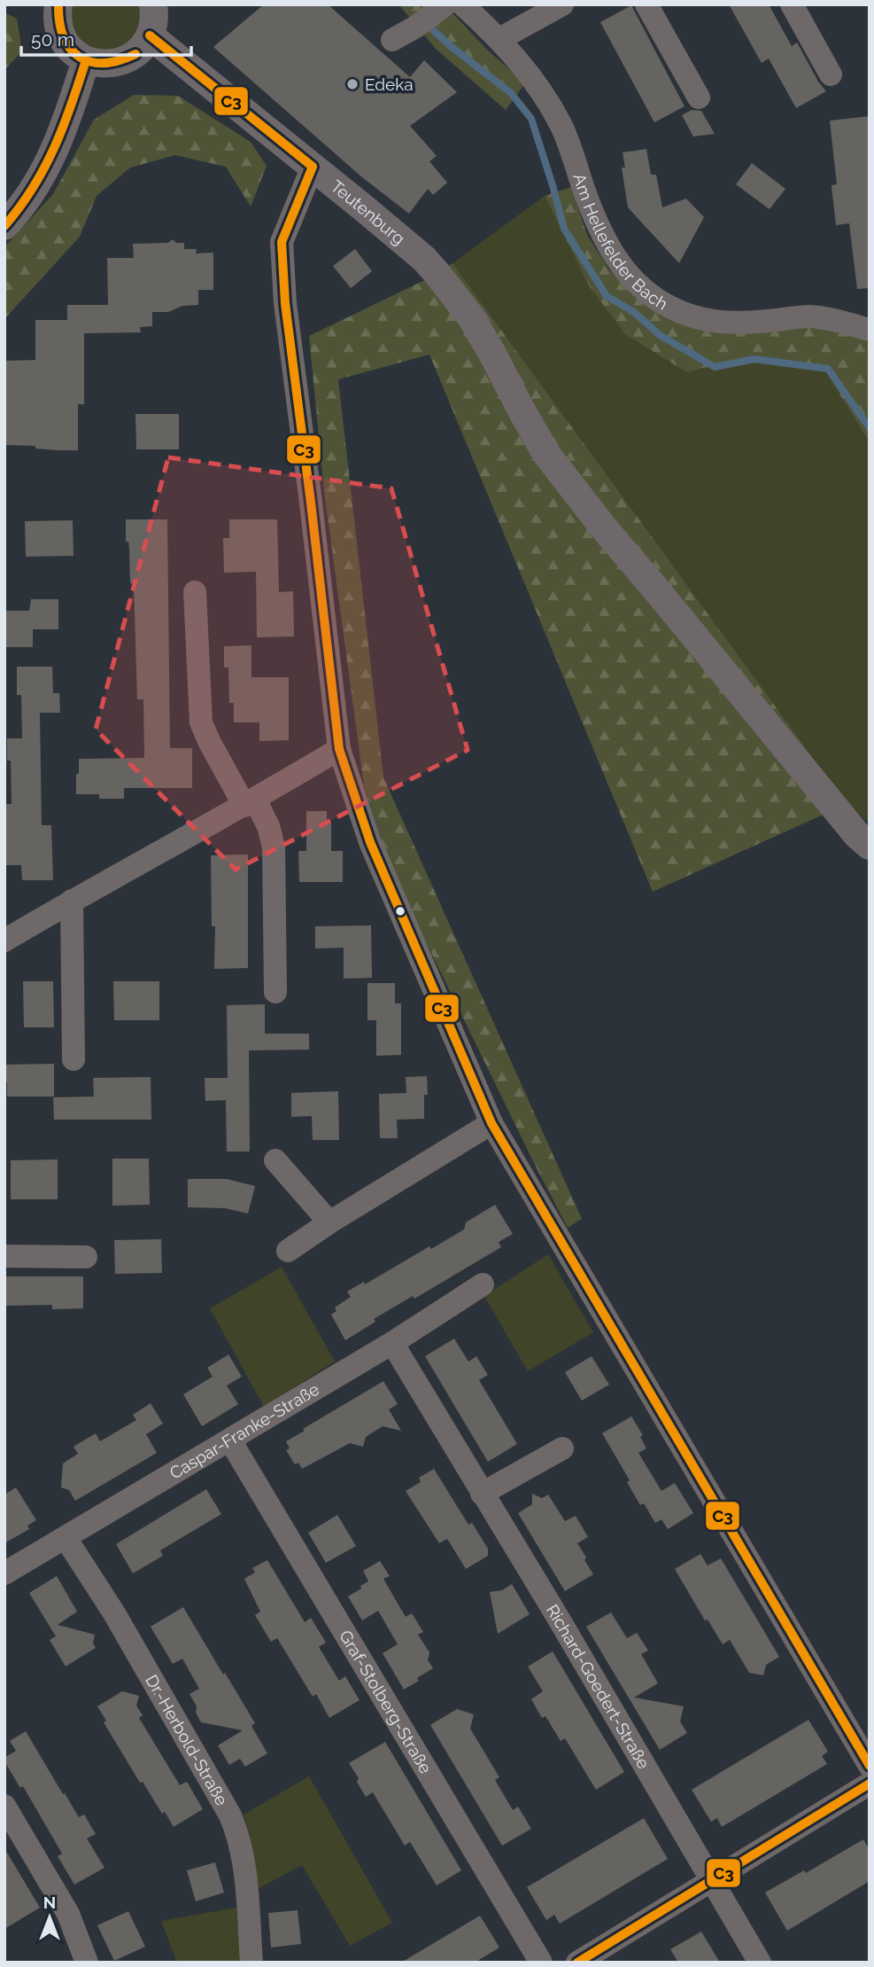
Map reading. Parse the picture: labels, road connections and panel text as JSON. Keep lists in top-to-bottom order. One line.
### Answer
{"streets":{"main road":["Teutenburg"],"street":["Am Hellefelder Bach","Caspar-Franke-Straße","Richard-Goedert-Straße","Graf-Stolberg-Straße","Dr.-Herbold-Straße"]},"crossings":[["Caspar-Franke-Straße","Richard-Goedert-Straße"],["Caspar-Franke-Straße","Graf-Stolberg-Straße"],["Caspar-Franke-Straße","Dr.-Herbold-Straße"]],"places":["Edeka"],"lines":["transit line C3"],"scale_bar":"50 m","north":"top"}
